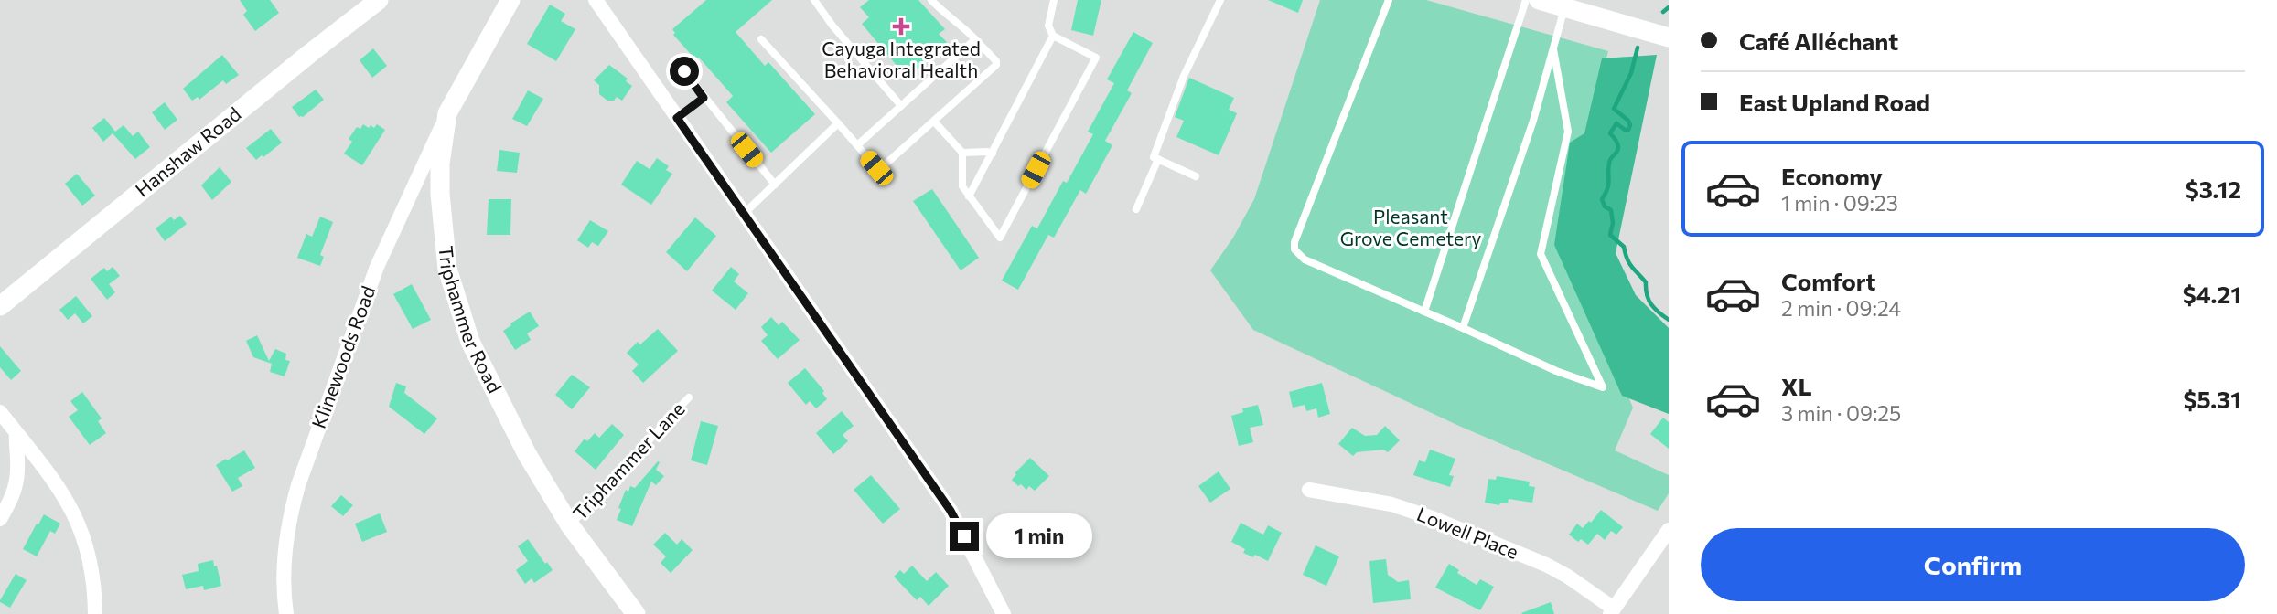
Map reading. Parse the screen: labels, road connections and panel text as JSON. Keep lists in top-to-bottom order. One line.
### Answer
{"streets":{"street":["Hanshaw Road","Triphammer Road","Klinewoods Road","Lowell Place"],"lane":["Triphammer Lane"]},"crossings":[["Triphammer Road","Klinewoods Road"],["Triphammer Road","Triphammer Lane"]],"parks":["Pleasant Grove Cemetery"],"places":{"health":["Cayuga Integrated Behavioral Health"]},"page":{"banner":["Café Alléchant","East Upland Road"],"list":[{"name":"Economy","note":"1 min · 09:23","value":"$3.12"},{"name":"Comfort","note":"2 min · 09:24","value":"$4.21"},{"name":"XL","note":"3 min · 09:25","value":"$5.31"}],"bubble":"1 min","buttons":"Confirm"}}
